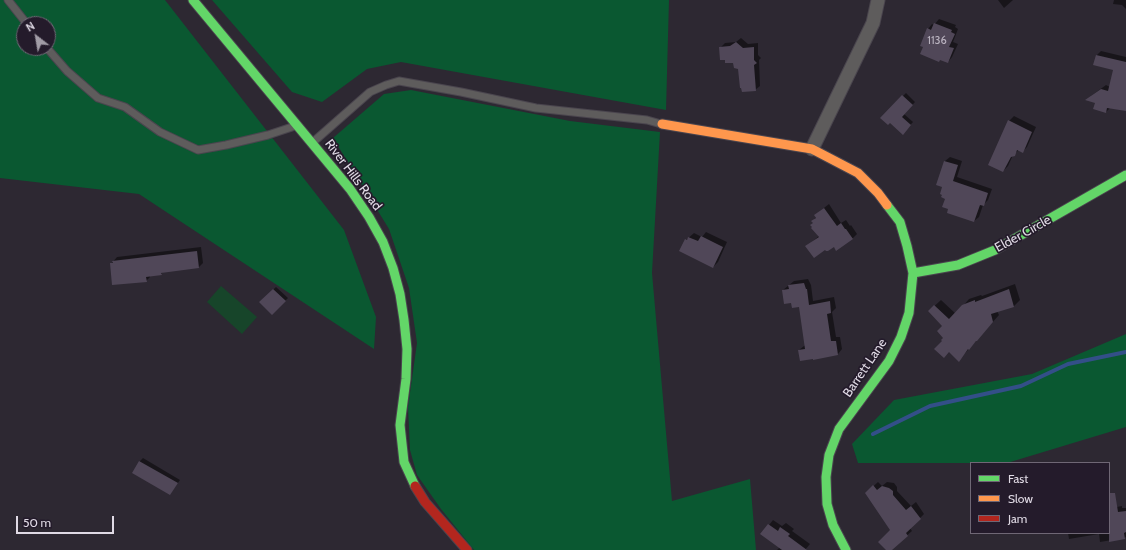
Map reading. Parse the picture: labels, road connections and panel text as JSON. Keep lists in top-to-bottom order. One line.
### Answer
{"streets":{"street":["River Hills Road","Elder Circle","Barrett Lane"]},"crossings":[["Elder Circle","Barrett Lane"]],"house_numbers":["1136"],"legend":["Fast","Slow","Jam"],"scale_bar":"50 m","north":"top left"}
